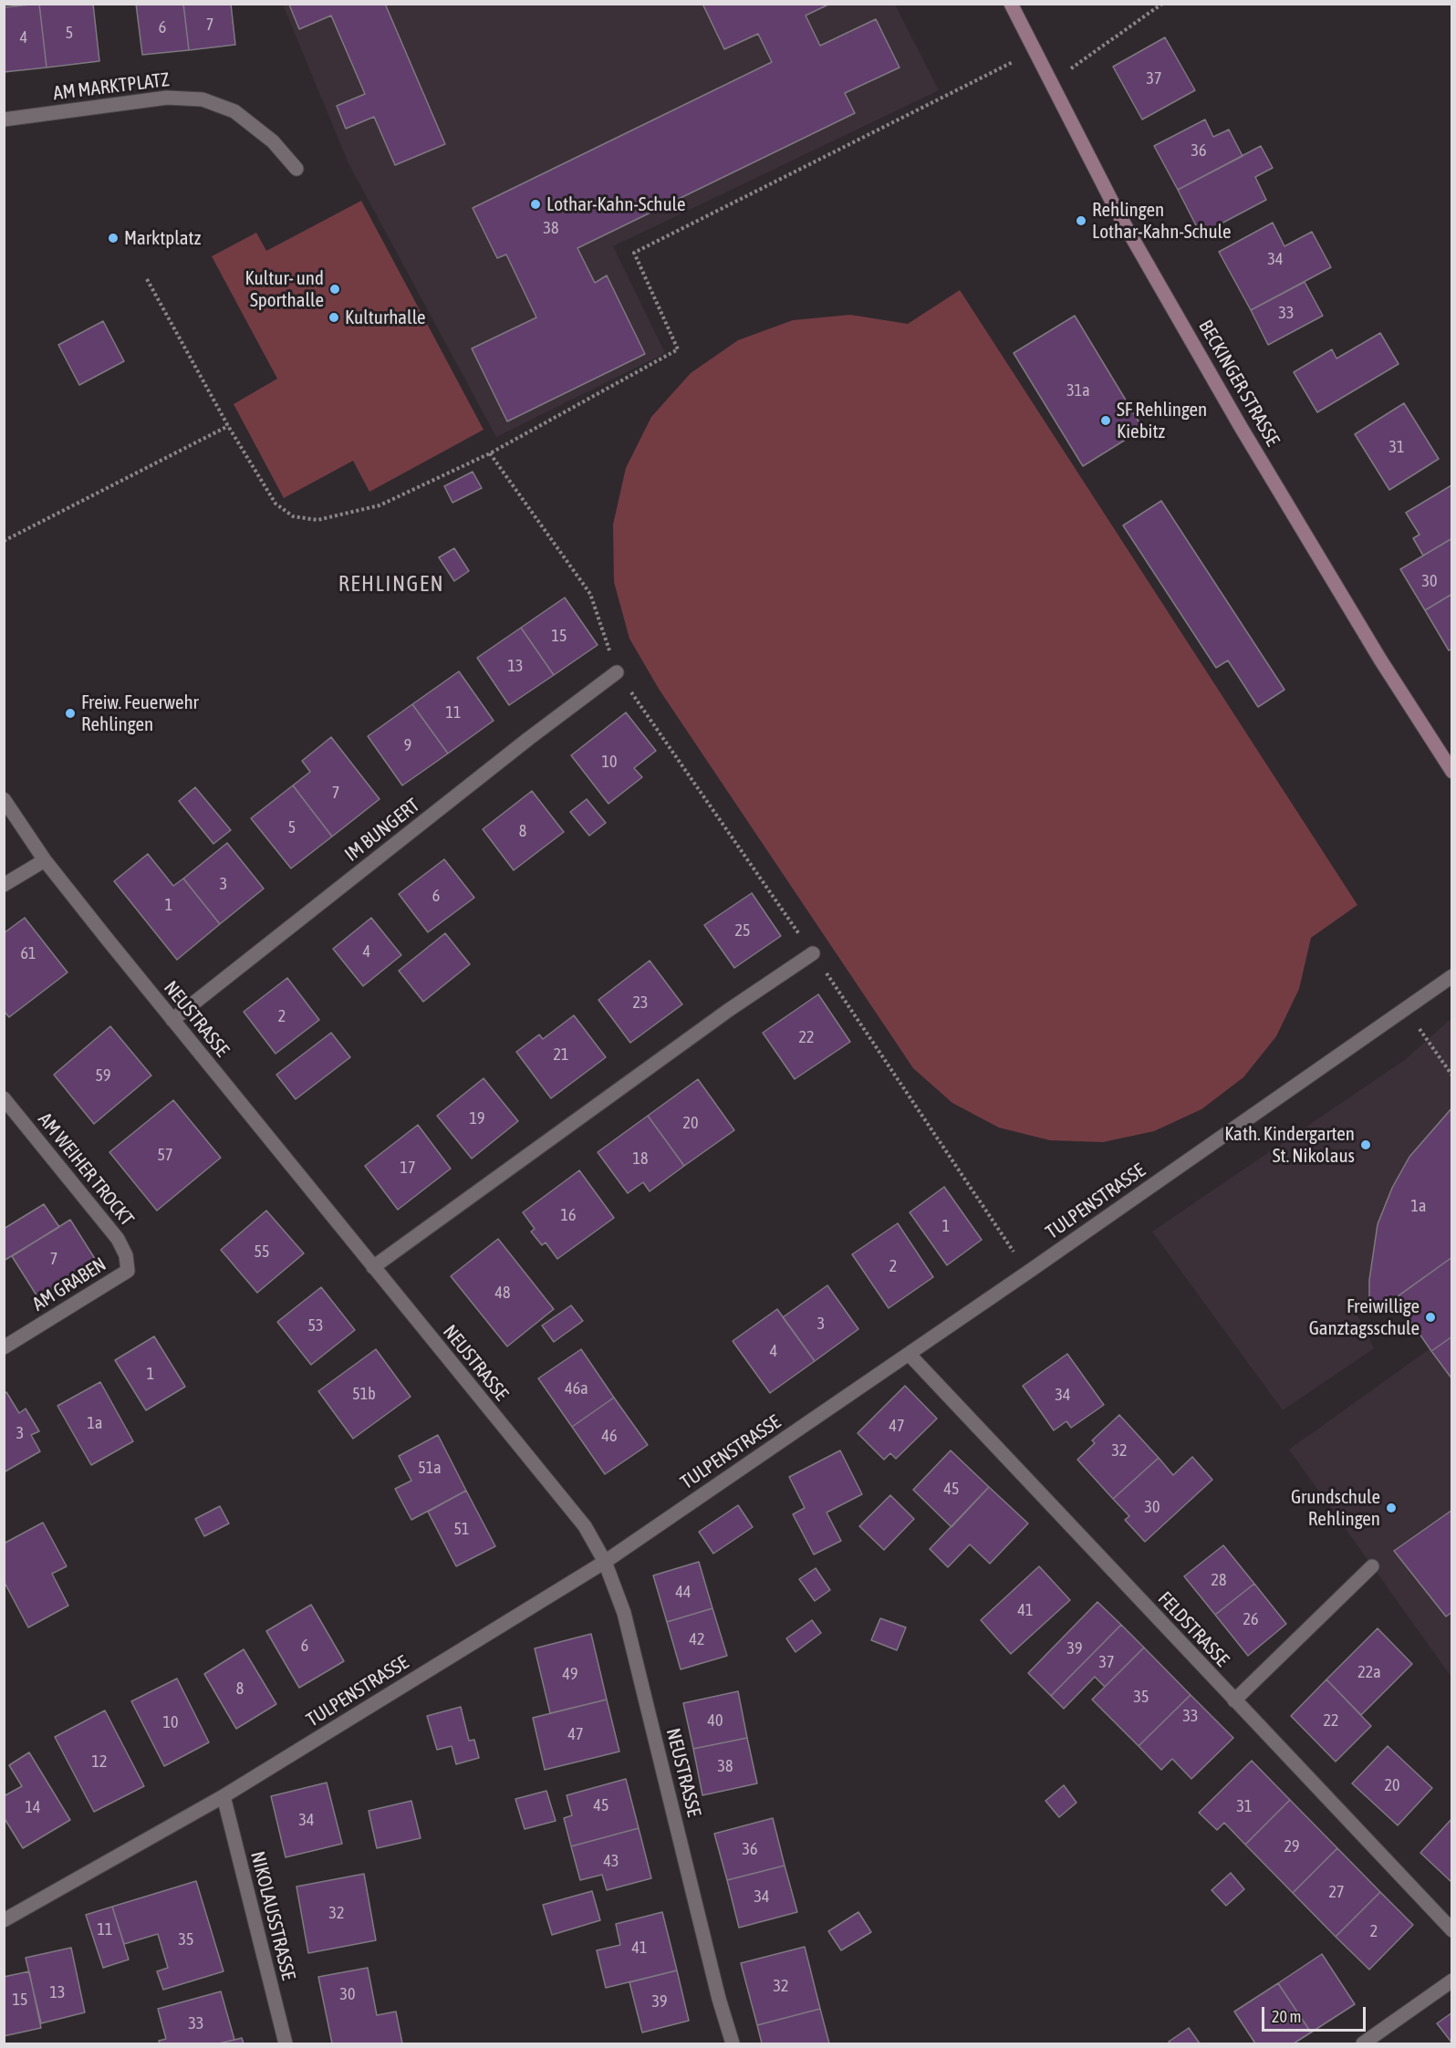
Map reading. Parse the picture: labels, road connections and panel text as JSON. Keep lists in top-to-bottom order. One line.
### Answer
{"streets":{"main road":["BECKINGER STRASSE"],"street":["AM MARKTPLATZ","IM BUNGERT","NEUSTRASSE","AM WEIHER TROCKT","TULPENSTRASSE","AM GRABEN","FELDSTRASSE","NIKOLAUSSTRASSE"]},"crossings":[["IM BUNGERT","NEUSTRASSE"],["NEUSTRASSE","TULPENSTRASSE"],["AM WEIHER TROCKT","AM GRABEN"],["TULPENSTRASSE","FELDSTRASSE"],["TULPENSTRASSE","NIKOLAUSSTRASSE"]],"districts":["REHLINGEN"],"places":["Lothar-Kahn-Schule","Rehlingen Lothar-Kahn-Schule","Marktplatz","Kultur- und Sporthalle","Kulturhalle","SF Rehlingen Kiebitz","Freiw. Feuerwehr Rehlingen","Kath. Kindergarten St. Nikolaus","Freiwillige Ganztagsschule","Grundschule Rehlingen"],"house_numbers":["7","6","5","4","37","36","38","34","33","31a","31","30","15","13","11","9","10","7","5","8","3","6","1","25","4","61","23","2","22","21","59","19","20","57","18","17","1a","16","1","55","7","2","48","3","53","4","1","46a","51b","34","1a","47","3","46","32","51a","45","30","51","28","44","41","26","42","6","39","37","22a","49","8","35","33","40","22","10","47","12","38","20","45","31","14","34","29","36","43","27","34","32","11","2","35","41","32","13","30","15","39","33"],"scale_bar":"20 m"}
